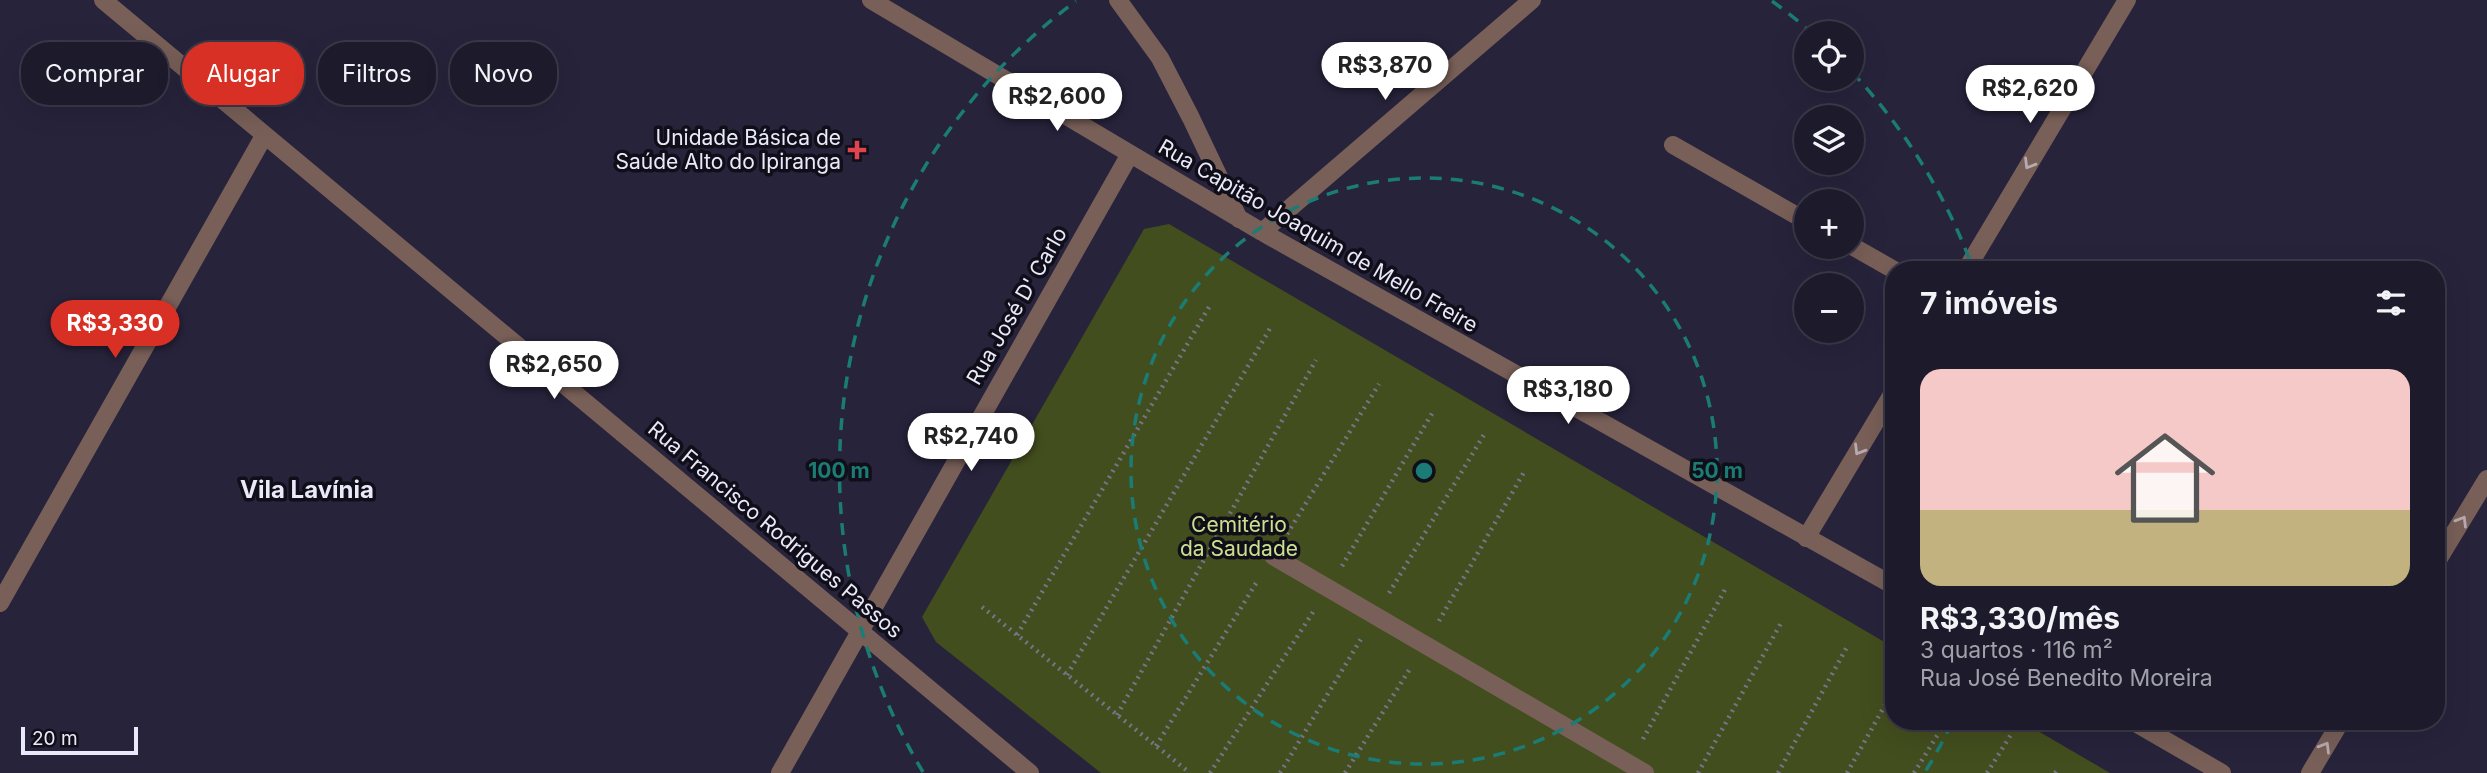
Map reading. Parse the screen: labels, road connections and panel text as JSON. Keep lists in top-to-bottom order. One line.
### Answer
{"streets":{"street":["Rua Capitão Joaquim de Mello Freire","Rua José D' Carlo","Rua Francisco Rodrigues Passos"]},"crossings":[["Rua Capitão Joaquim de Mello Freire","Rua José D' Carlo"],["Rua José D' Carlo","Rua Francisco Rodrigues Passos"]],"districts":["Vila Lavínia"],"parks":["Cemitério da Saudade"],"places":{"health":["Unidade Básica de Saúde Alto do Ipiranga"]},"scale_bar":"20 m","page":{"map_buttons":["+","−"],"price":["R$3,870","R$2,620","R$2,600","R$3,330","R$2,650","R$3,180","R$2,740"],"chip":["Comprar","Alugar","Filtros","Novo"],"heading":"7 imóveis","list":[{"name":"R$3,330/mês","note":"3 quartos · 116 m² · Rua José Benedito Moreira"}],"scale":"20 m"},"rings":["50 m","100 m"]}
